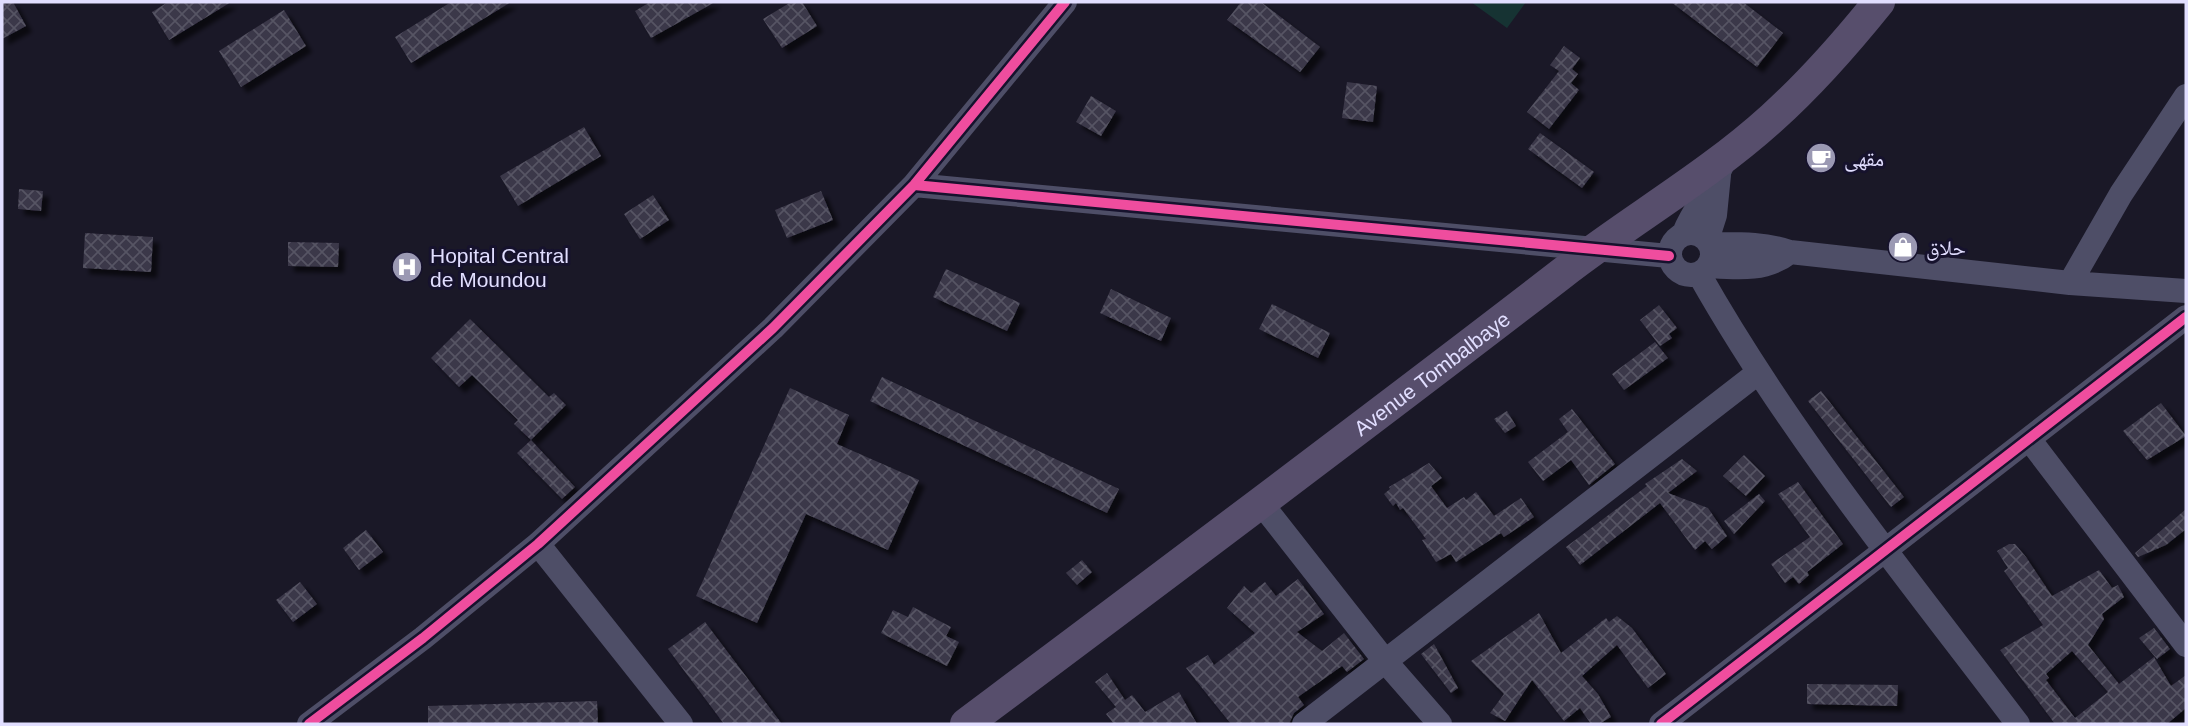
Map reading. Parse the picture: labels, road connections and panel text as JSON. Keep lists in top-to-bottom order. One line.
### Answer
{"streets":{"main road":["Avenue Tombalbaye"]},"places":{"cafe":["مقهى"],"shop":["حلاق"],"hospital":["Hopital Central de Moundou"]}}
